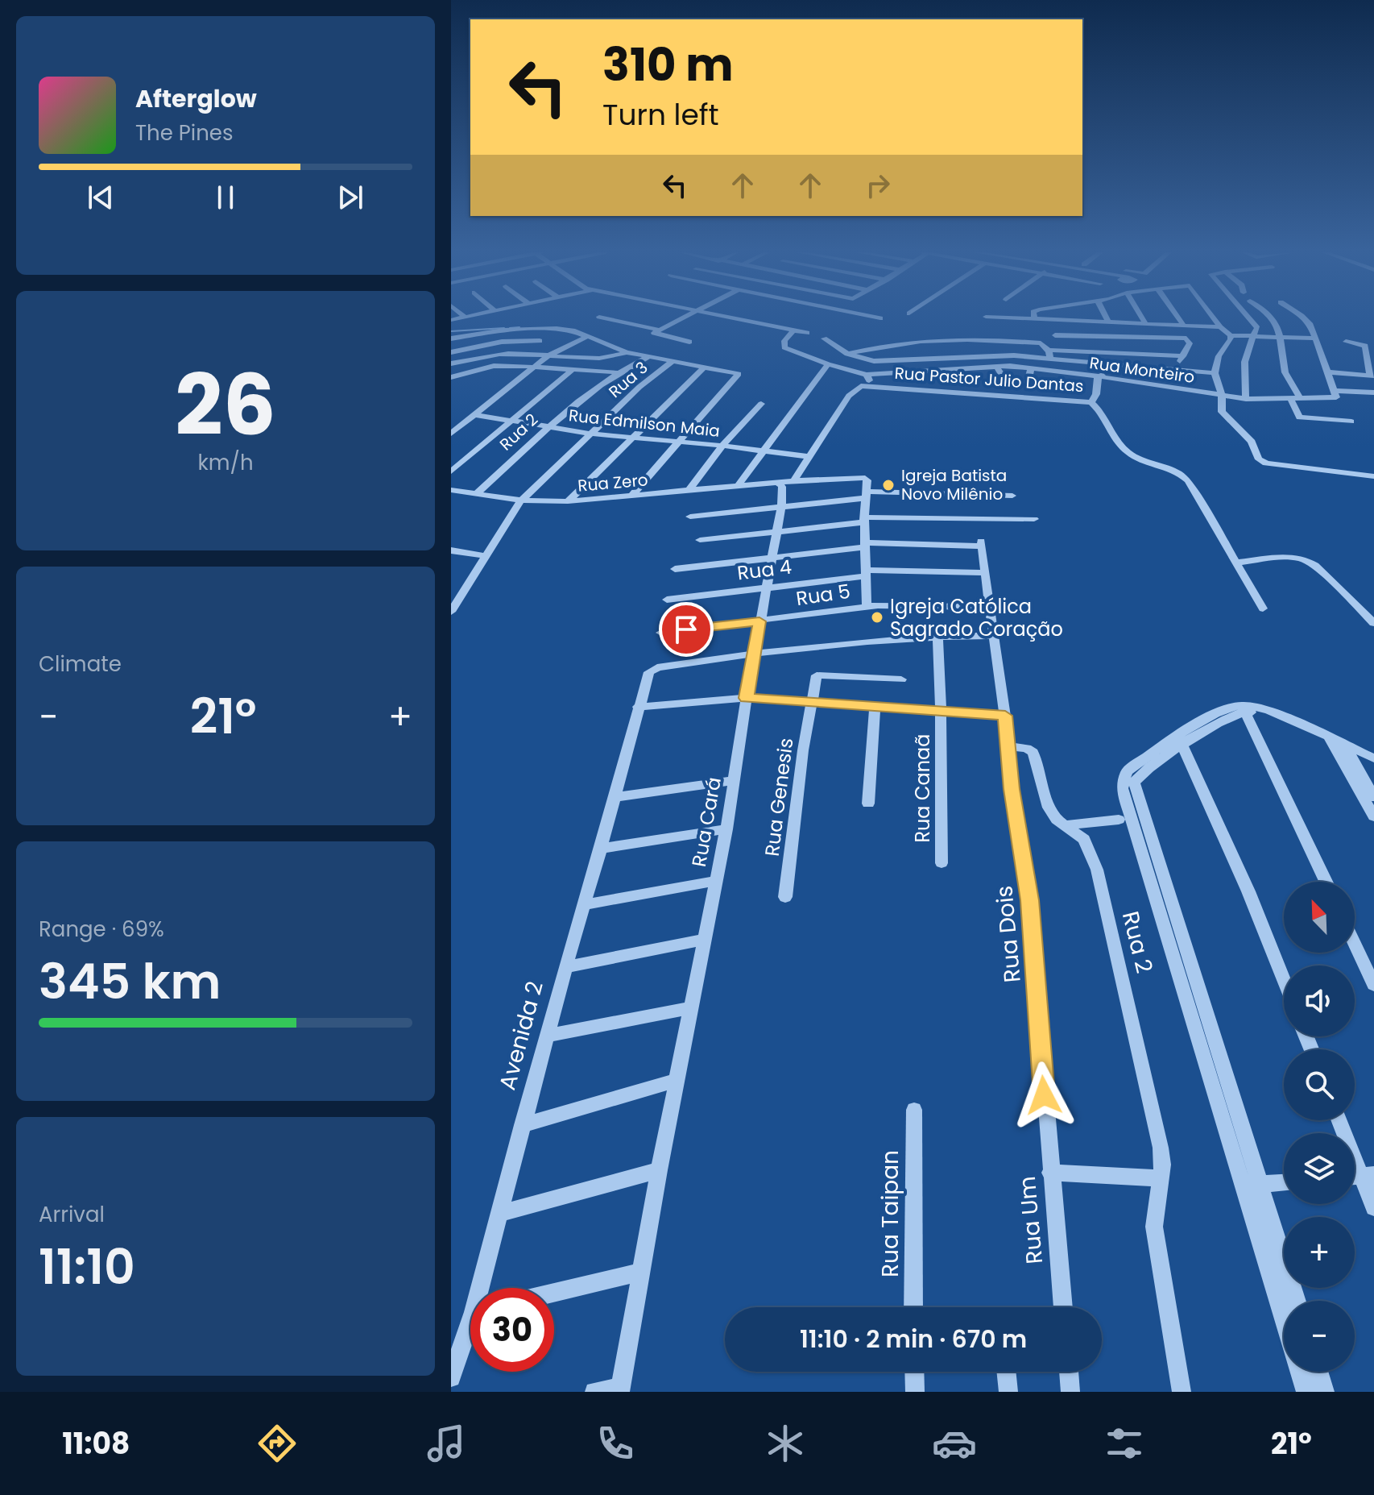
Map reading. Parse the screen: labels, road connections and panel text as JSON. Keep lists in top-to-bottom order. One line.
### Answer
{"streets":{"street":["Rua Monteiro","Rua 3","Rua Pastor Julio Dantas","Rua Edmilson Maia","Rua 2","Rua Zero","Rua 4","Rua 5","Rua Canaã","Rua Genesis","Rua Cará","Rua Dois","Avenida 2","Rua Taipan","Rua Um"]},"crossings":[["Rua 3","Rua Edmilson Maia"],["Rua 3","Rua Zero"],["Rua Edmilson Maia","Rua 2"],["Rua 2","Rua Zero"],["Rua 2","Rua Dois"],["Rua Zero","Rua Cará"],["Rua 4","Rua Cará"],["Rua 5","Rua Cará"],["Rua Cará","Avenida 2"],["Rua Dois","Rua Um"]],"places":["Igreja Batista Novo Milênio","Igreja Católica Sagrado Coração"],"north":"top left","page":{"turn":["310 m","Turn left"],"song":["Afterglow","The Pines"],"tile":[["26","km/h"],"Climate",["Range · 69%","345 km"],["Arrival","11:10"]],"heat":["−","21°","+"],"map_buttons":["+","−"],"limit":"30","trip":"11:10 · 2 min · 670 m","tabs":["11:08","21°"]}}
